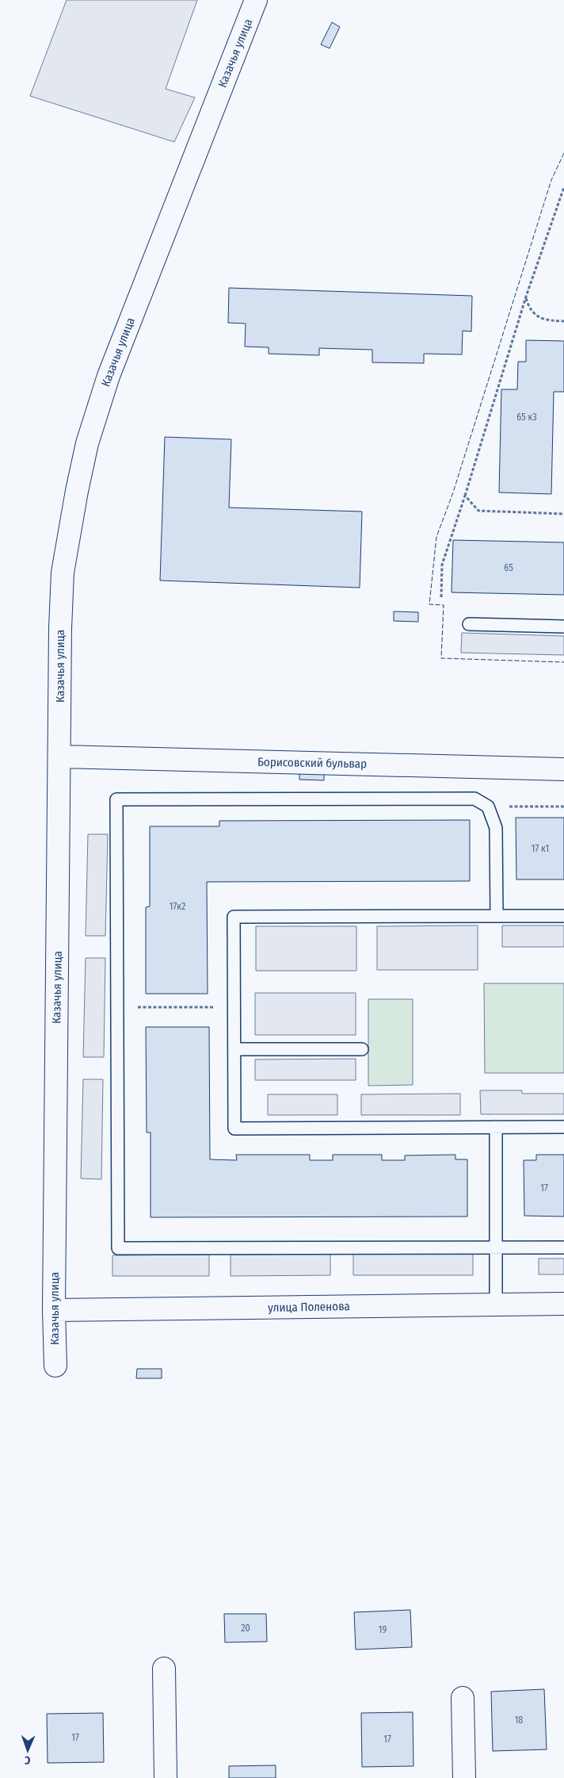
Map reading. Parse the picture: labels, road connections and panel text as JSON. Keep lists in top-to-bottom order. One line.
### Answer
{"streets":{"street":["Казачья улица","Борисовский бульвар","улица Поленова"]},"crossings":[["Казачья улица","Борисовский бульвар"],["Казачья улица","улица Поленова"]],"house_numbers":["65 к3","65","17 к1","17к2","17","20","19","18","17","17"],"north":"bottom"}
